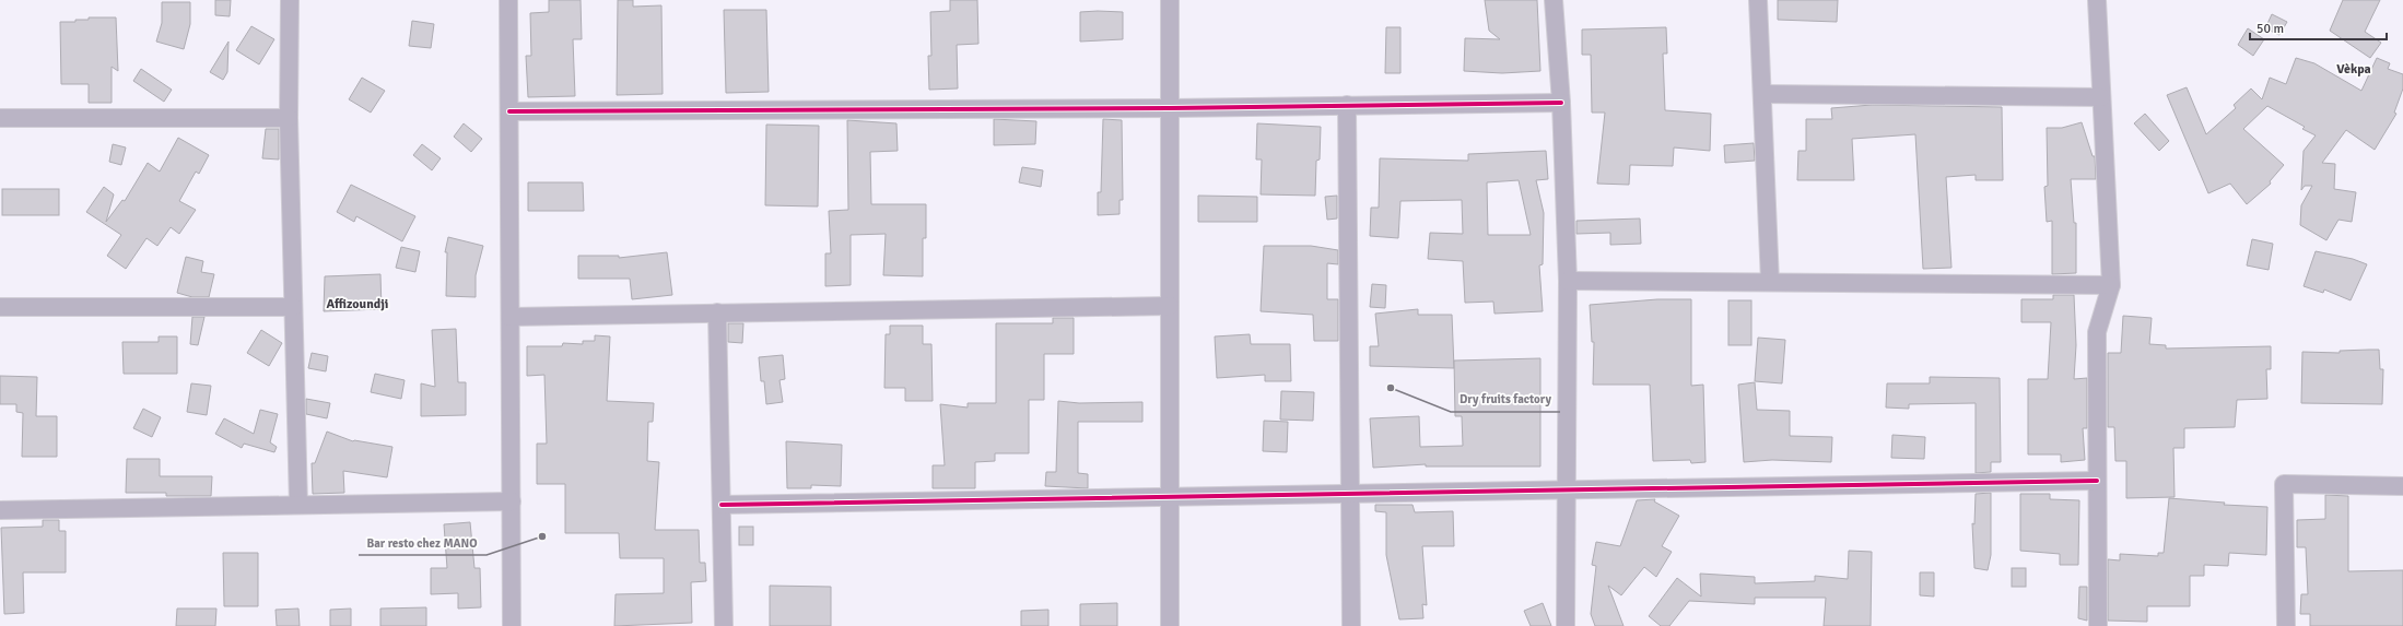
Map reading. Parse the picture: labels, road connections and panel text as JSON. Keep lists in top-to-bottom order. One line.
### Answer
{"districts":["Vèkpa","Affizoundji"],"places":["Dry fruits factory","Bar resto chez MANO"],"scale_bar":"50 m"}
